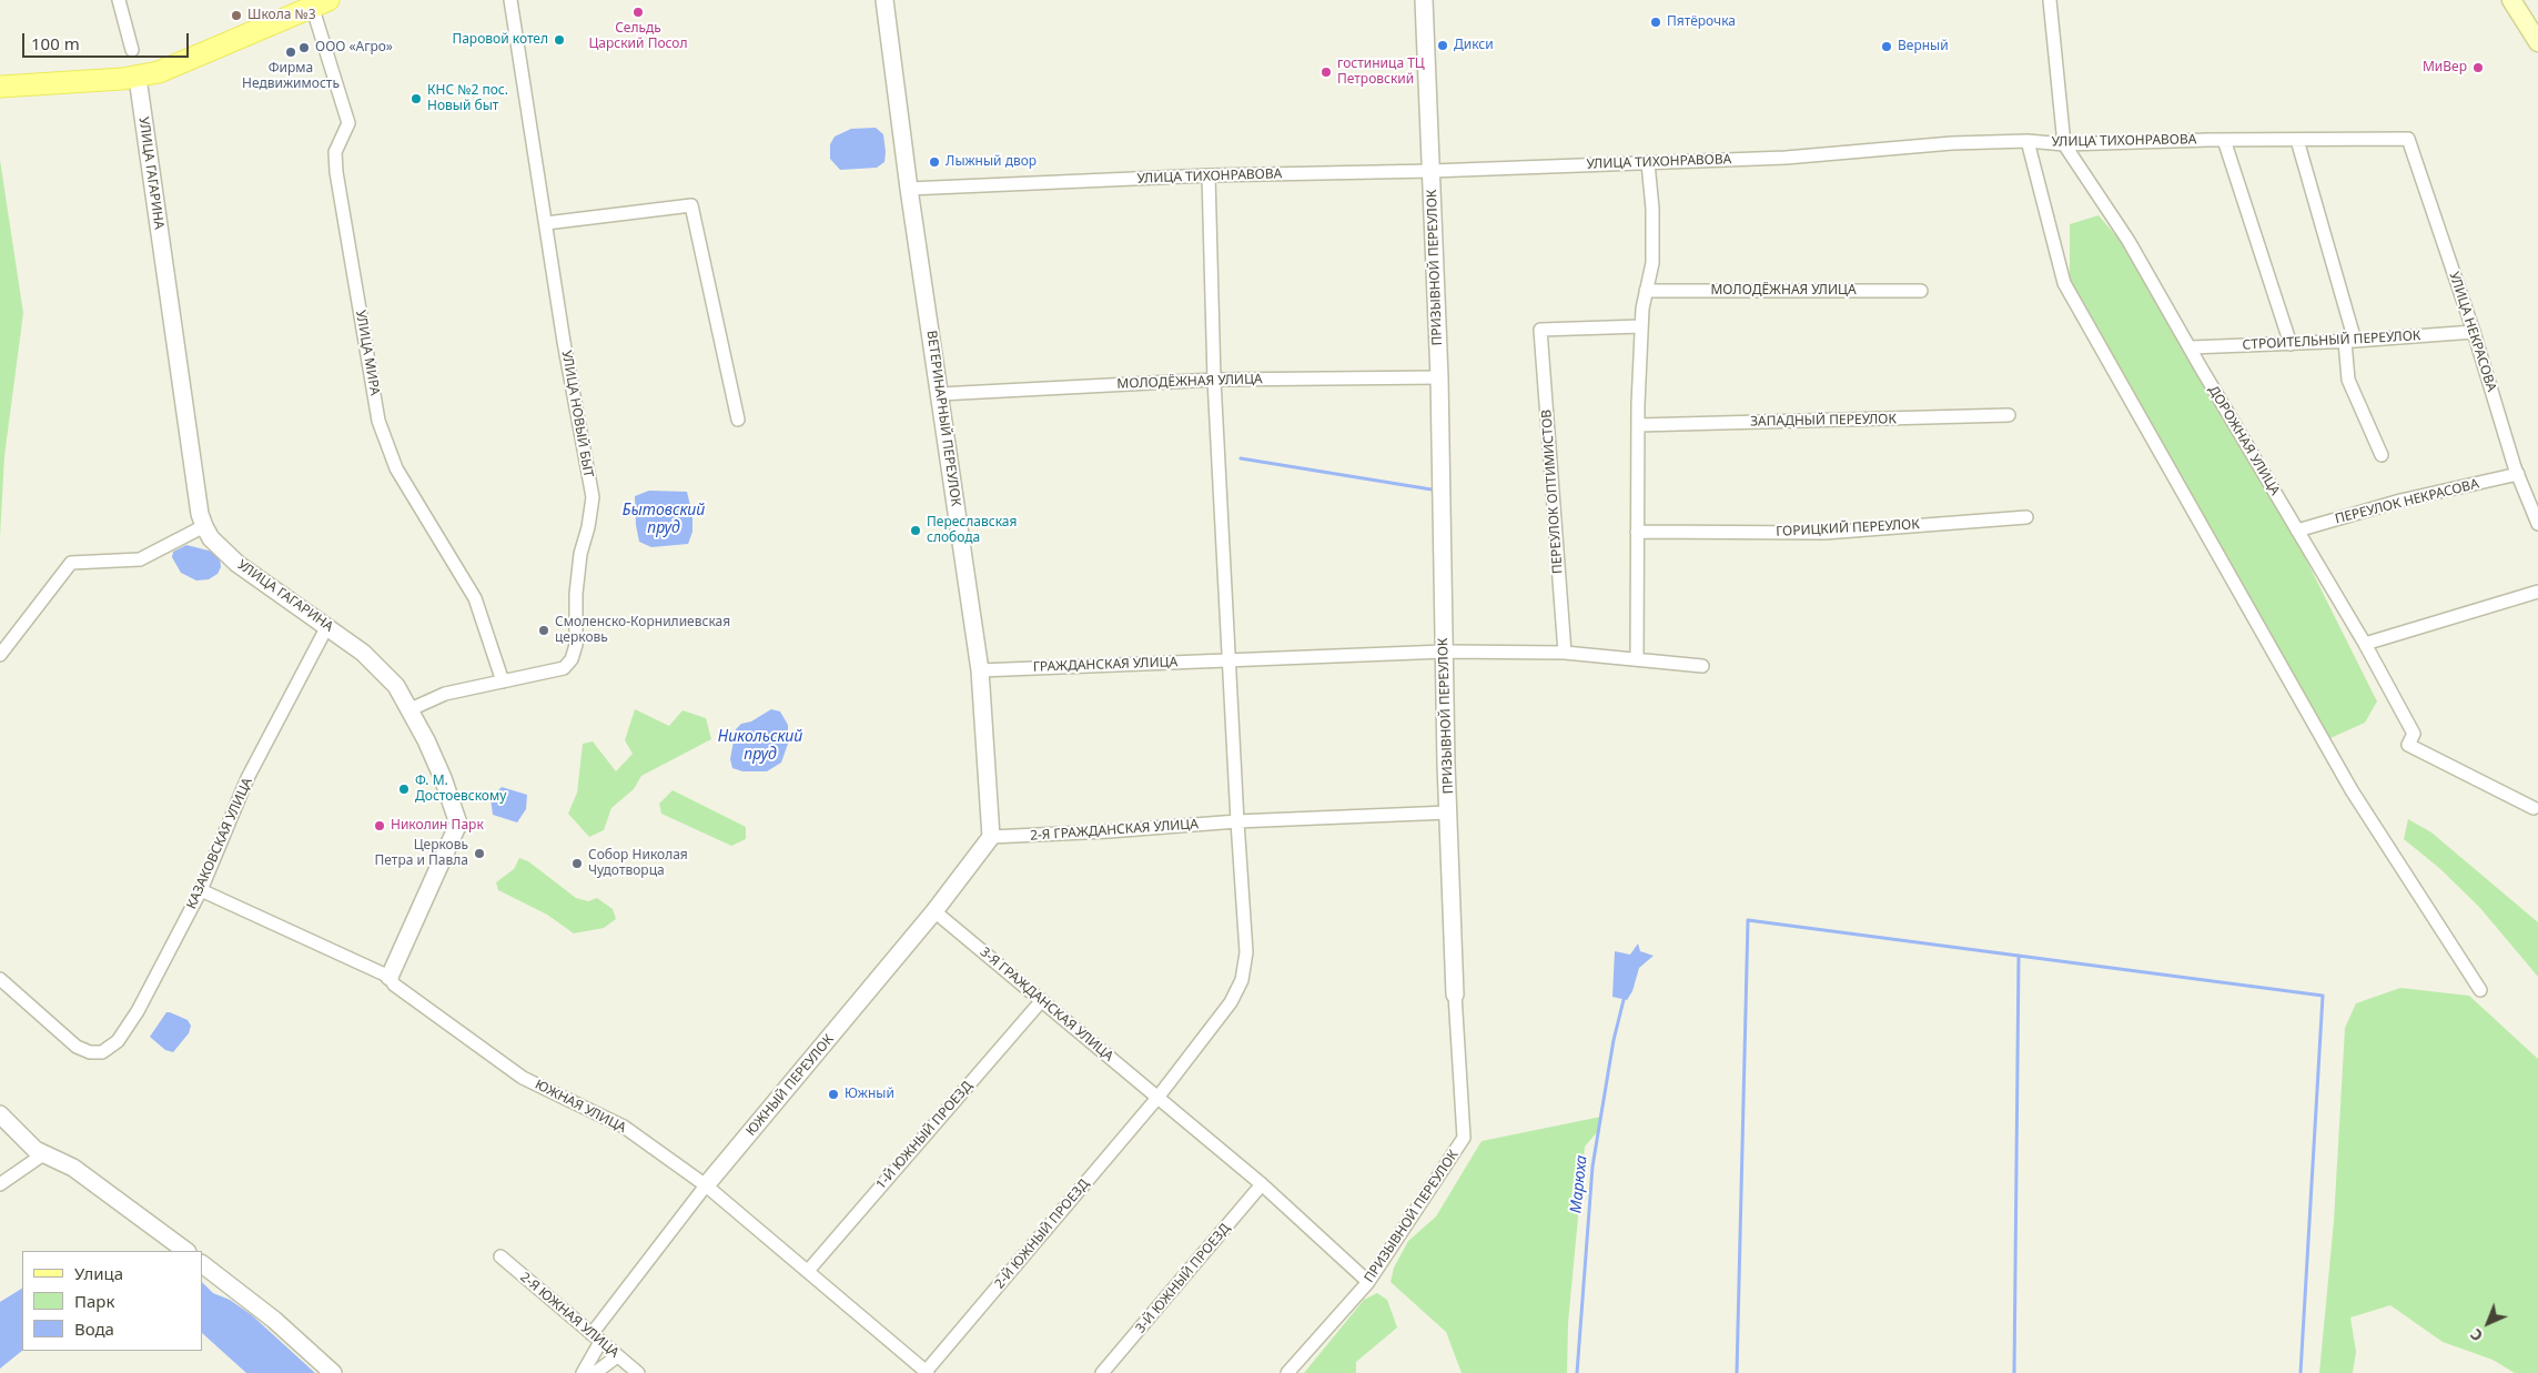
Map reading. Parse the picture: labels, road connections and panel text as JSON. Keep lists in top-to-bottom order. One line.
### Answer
{"streets":{"street":["УЛИЦА ТИХОНРАВОВА","УЛИЦА ГАГАРИНА","ПРИЗЫВНОЙ ПЕРЕУЛОК","МОЛОДЁЖНАЯ УЛИЦА","УЛИЦА НЕКРАСОВА","СТРОИТЕЛЬНЫЙ ПЕРЕУЛОК","УЛИЦА МИРА","УЛИЦА НОВЫЙ БЫТ","ВЕТЕРИНАРНЫЙ ПЕРЕУЛОК","ЗАПАДНЫЙ ПЕРЕУЛОК","ДОРОЖНАЯ УЛИЦА","ПЕРЕУЛОК ОПТИМИСТОВ","ПЕРЕУЛОК НЕКРАСОВА","ГОРИЦКИЙ ПЕРЕУЛОК","ГРАЖДАНСКАЯ УЛИЦА","2-Я ГРАЖДАНСКАЯ УЛИЦА","КАЗАКОВСКАЯ УЛИЦА","3-Я ГРАЖДАНСКАЯ УЛИЦА","ЮЖНЫЙ ПЕРЕУЛОК","ЮЖНАЯ УЛИЦА","1-Й ЮЖНЫЙ ПРОЕЗД","2-Й ЮЖНЫЙ ПРОЕЗД","3-Й ЮЖНЫЙ ПРОЕЗД","2-Я ЮЖНАЯ УЛИЦА"]},"crossings":[["УЛИЦА ТИХОНРАВОВА","ПРИЗЫВНОЙ ПЕРЕУЛОК"],["УЛИЦА ТИХОНРАВОВА","УЛИЦА НЕКРАСОВА"],["УЛИЦА ТИХОНРАВОВА","ВЕТЕРИНАРНЫЙ ПЕРЕУЛОК"],["УЛИЦА ТИХОНРАВОВА","ДОРОЖНАЯ УЛИЦА"],["УЛИЦА ГАГАРИНА","УЛИЦА НОВЫЙ БЫТ"],["УЛИЦА ГАГАРИНА","КАЗАКОВСКАЯ УЛИЦА"],["УЛИЦА ГАГАРИНА","ЮЖНАЯ УЛИЦА"],["ПРИЗЫВНОЙ ПЕРЕУЛОК","МОЛОДЁЖНАЯ УЛИЦА"],["ПРИЗЫВНОЙ ПЕРЕУЛОК","ГРАЖДАНСКАЯ УЛИЦА"],["ПРИЗЫВНОЙ ПЕРЕУЛОК","2-Я ГРАЖДАНСКАЯ УЛИЦА"],["ПРИЗЫВНОЙ ПЕРЕУЛОК","3-Я ГРАЖДАНСКАЯ УЛИЦА"],["МОЛОДЁЖНАЯ УЛИЦА","ВЕТЕРИНАРНЫЙ ПЕРЕУЛОК"],["УЛИЦА НЕКРАСОВА","СТРОИТЕЛЬНЫЙ ПЕРЕУЛОК"],["УЛИЦА НЕКРАСОВА","ПЕРЕУЛОК НЕКРАСОВА"],["СТРОИТЕЛЬНЫЙ ПЕРЕУЛОК","ДОРОЖНАЯ УЛИЦА"],["УЛИЦА МИРА","УЛИЦА НОВЫЙ БЫТ"],["ВЕТЕРИНАРНЫЙ ПЕРЕУЛОК","ГРАЖДАНСКАЯ УЛИЦА"],["ВЕТЕРИНАРНЫЙ ПЕРЕУЛОК","2-Я ГРАЖДАНСКАЯ УЛИЦА"],["ВЕТЕРИНАРНЫЙ ПЕРЕУЛОК","ЮЖНЫЙ ПЕРЕУЛОК"],["ДОРОЖНАЯ УЛИЦА","ПЕРЕУЛОК НЕКРАСОВА"],["ПЕРЕУЛОК ОПТИМИСТОВ","ГРАЖДАНСКАЯ УЛИЦА"],["2-Я ГРАЖДАНСКАЯ УЛИЦА","ЮЖНЫЙ ПЕРЕУЛОК"],["КАЗАКОВСКАЯ УЛИЦА","ЮЖНАЯ УЛИЦА"],["3-Я ГРАЖДАНСКАЯ УЛИЦА","ЮЖНЫЙ ПЕРЕУЛОК"],["3-Я ГРАЖДАНСКАЯ УЛИЦА","1-Й ЮЖНЫЙ ПРОЕЗД"],["3-Я ГРАЖДАНСКАЯ УЛИЦА","2-Й ЮЖНЫЙ ПРОЕЗД"],["3-Я ГРАЖДАНСКАЯ УЛИЦА","3-Й ЮЖНЫЙ ПРОЕЗД"],["ЮЖНЫЙ ПЕРЕУЛОК","ЮЖНАЯ УЛИЦА"],["ЮЖНЫЙ ПЕРЕУЛОК","2-Я ЮЖНАЯ УЛИЦА"],["ЮЖНАЯ УЛИЦА","1-Й ЮЖНЫЙ ПРОЕЗД"],["ЮЖНАЯ УЛИЦА","2-Й ЮЖНЫЙ ПРОЕЗД"]],"water":["Бытовский пруд","Никольский пруд","Марюха"],"places":["Сельдь Царский Посол","Школа №3","Пятёрочка","Паровой котел","Дикси","Верный","ООО «Агро»","Фирма Недвижимость","МиВер","гостиница ТЦ Петровский","КНС №2 пос. Новый быт","Лыжный двор","Переславская слобода","Смоленско-Корнилиевская церковь","Ф. М. Достоевскому","Николин Парк","Церковь Петра и Павла","Собор Николая Чудотворца","Южный"],"legend":["Улица","Парк","Вода"],"scale_bar":"100 m","north":"bottom left"}
